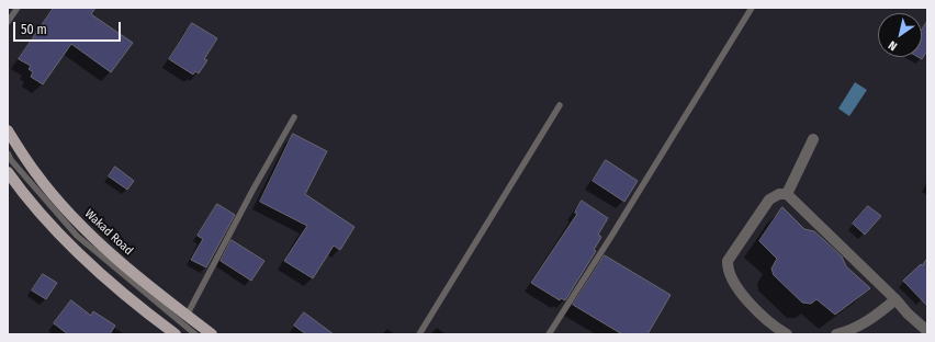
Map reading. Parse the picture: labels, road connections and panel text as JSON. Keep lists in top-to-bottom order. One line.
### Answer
{"streets":{"main road":["Wakad Road"]},"scale_bar":"50 m","north":"bottom left"}
